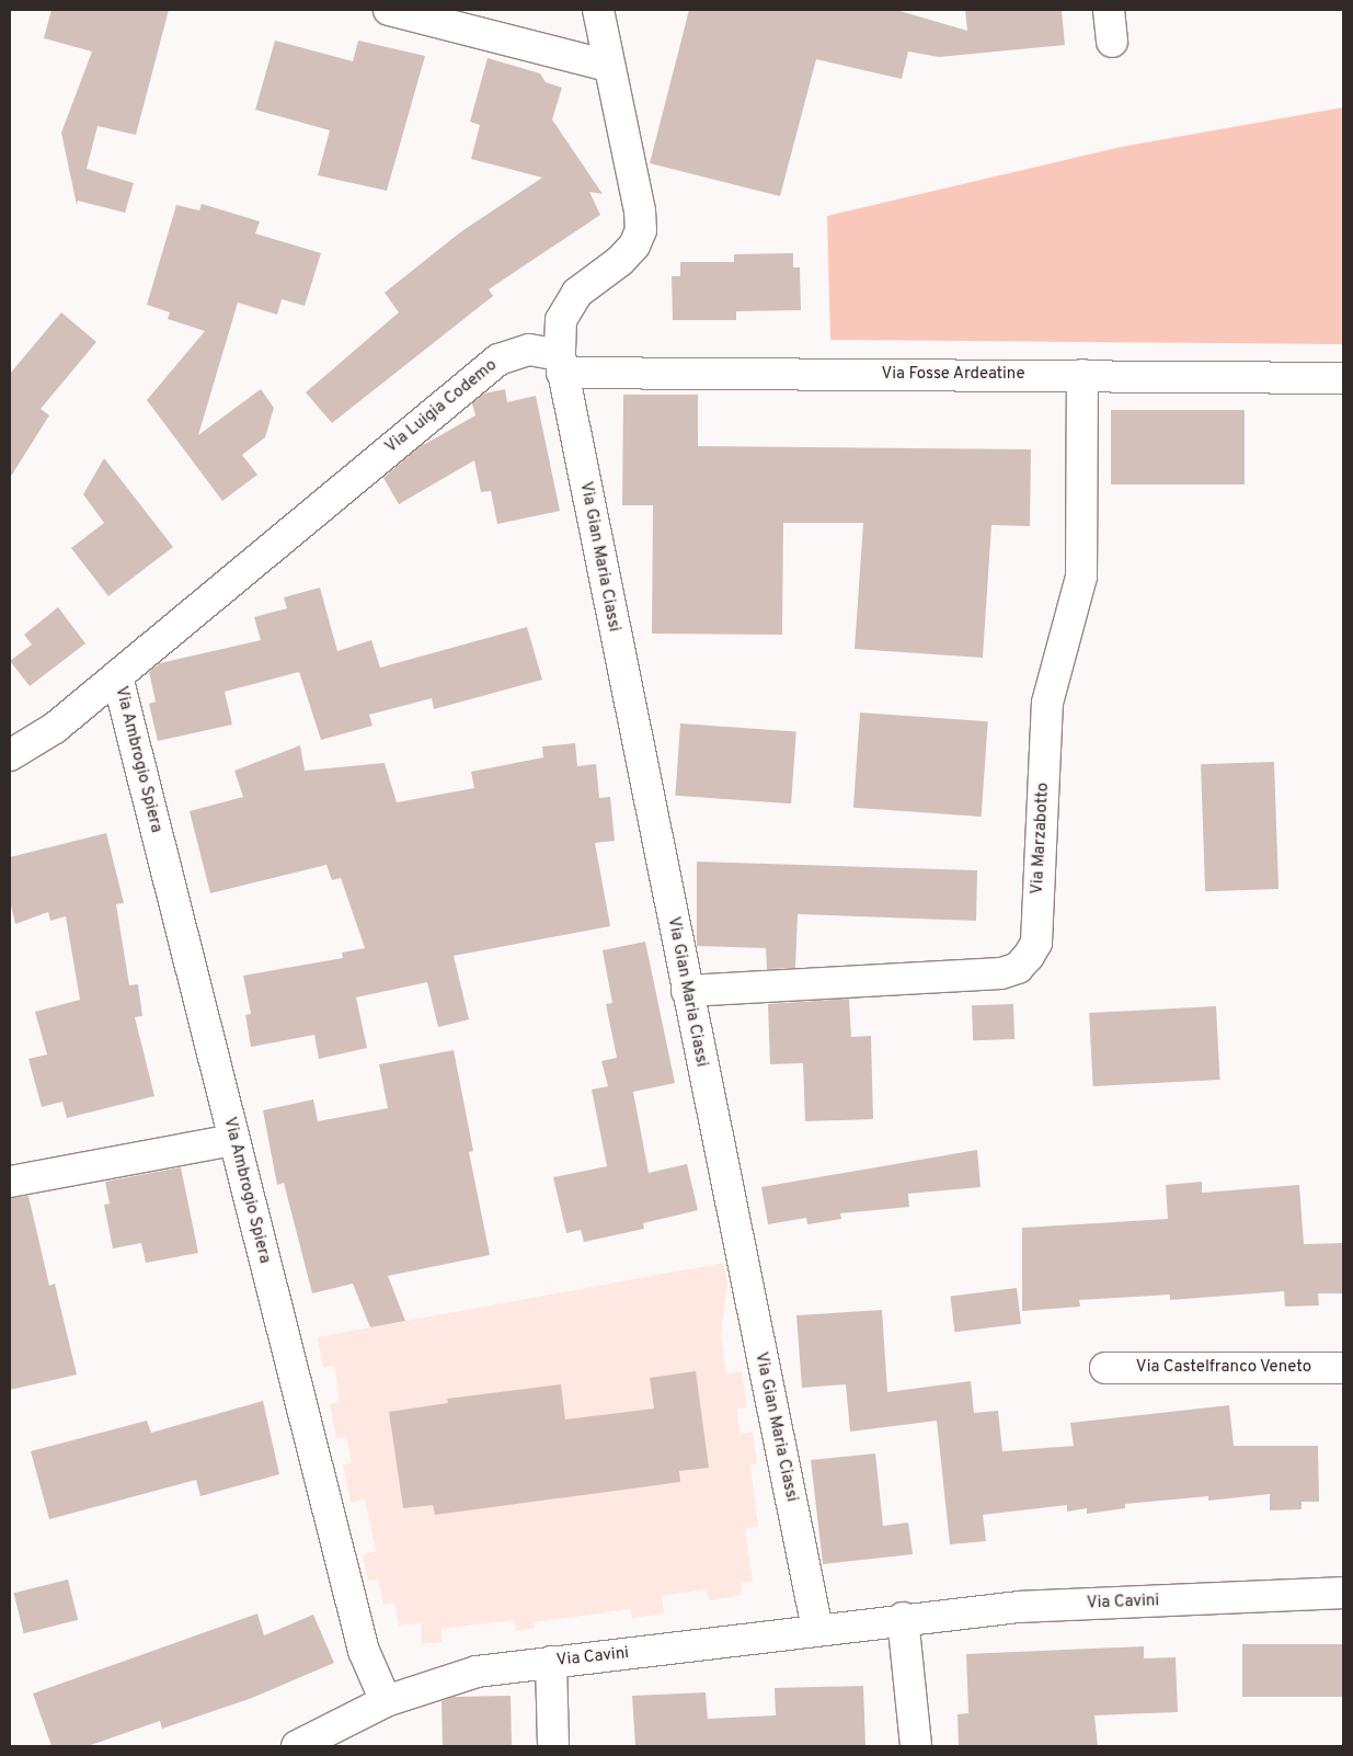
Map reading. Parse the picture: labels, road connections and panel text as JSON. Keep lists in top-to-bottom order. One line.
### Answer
{"streets":{"street":["Via Fosse Ardeatine","Via Luigia Codemo","Via Gian Maria Ciassi","Via Ambrogio Spiera","Via Marzabotto","Via Castelfranco Veneto","Via Cavini"]},"crossings":[["Via Fosse Ardeatine","Via Luigia Codemo"],["Via Fosse Ardeatine","Via Gian Maria Ciassi"],["Via Fosse Ardeatine","Via Marzabotto"],["Via Luigia Codemo","Via Gian Maria Ciassi"],["Via Luigia Codemo","Via Ambrogio Spiera"],["Via Gian Maria Ciassi","Via Marzabotto"],["Via Gian Maria Ciassi","Via Cavini"],["Via Ambrogio Spiera","Via Cavini"]]}
